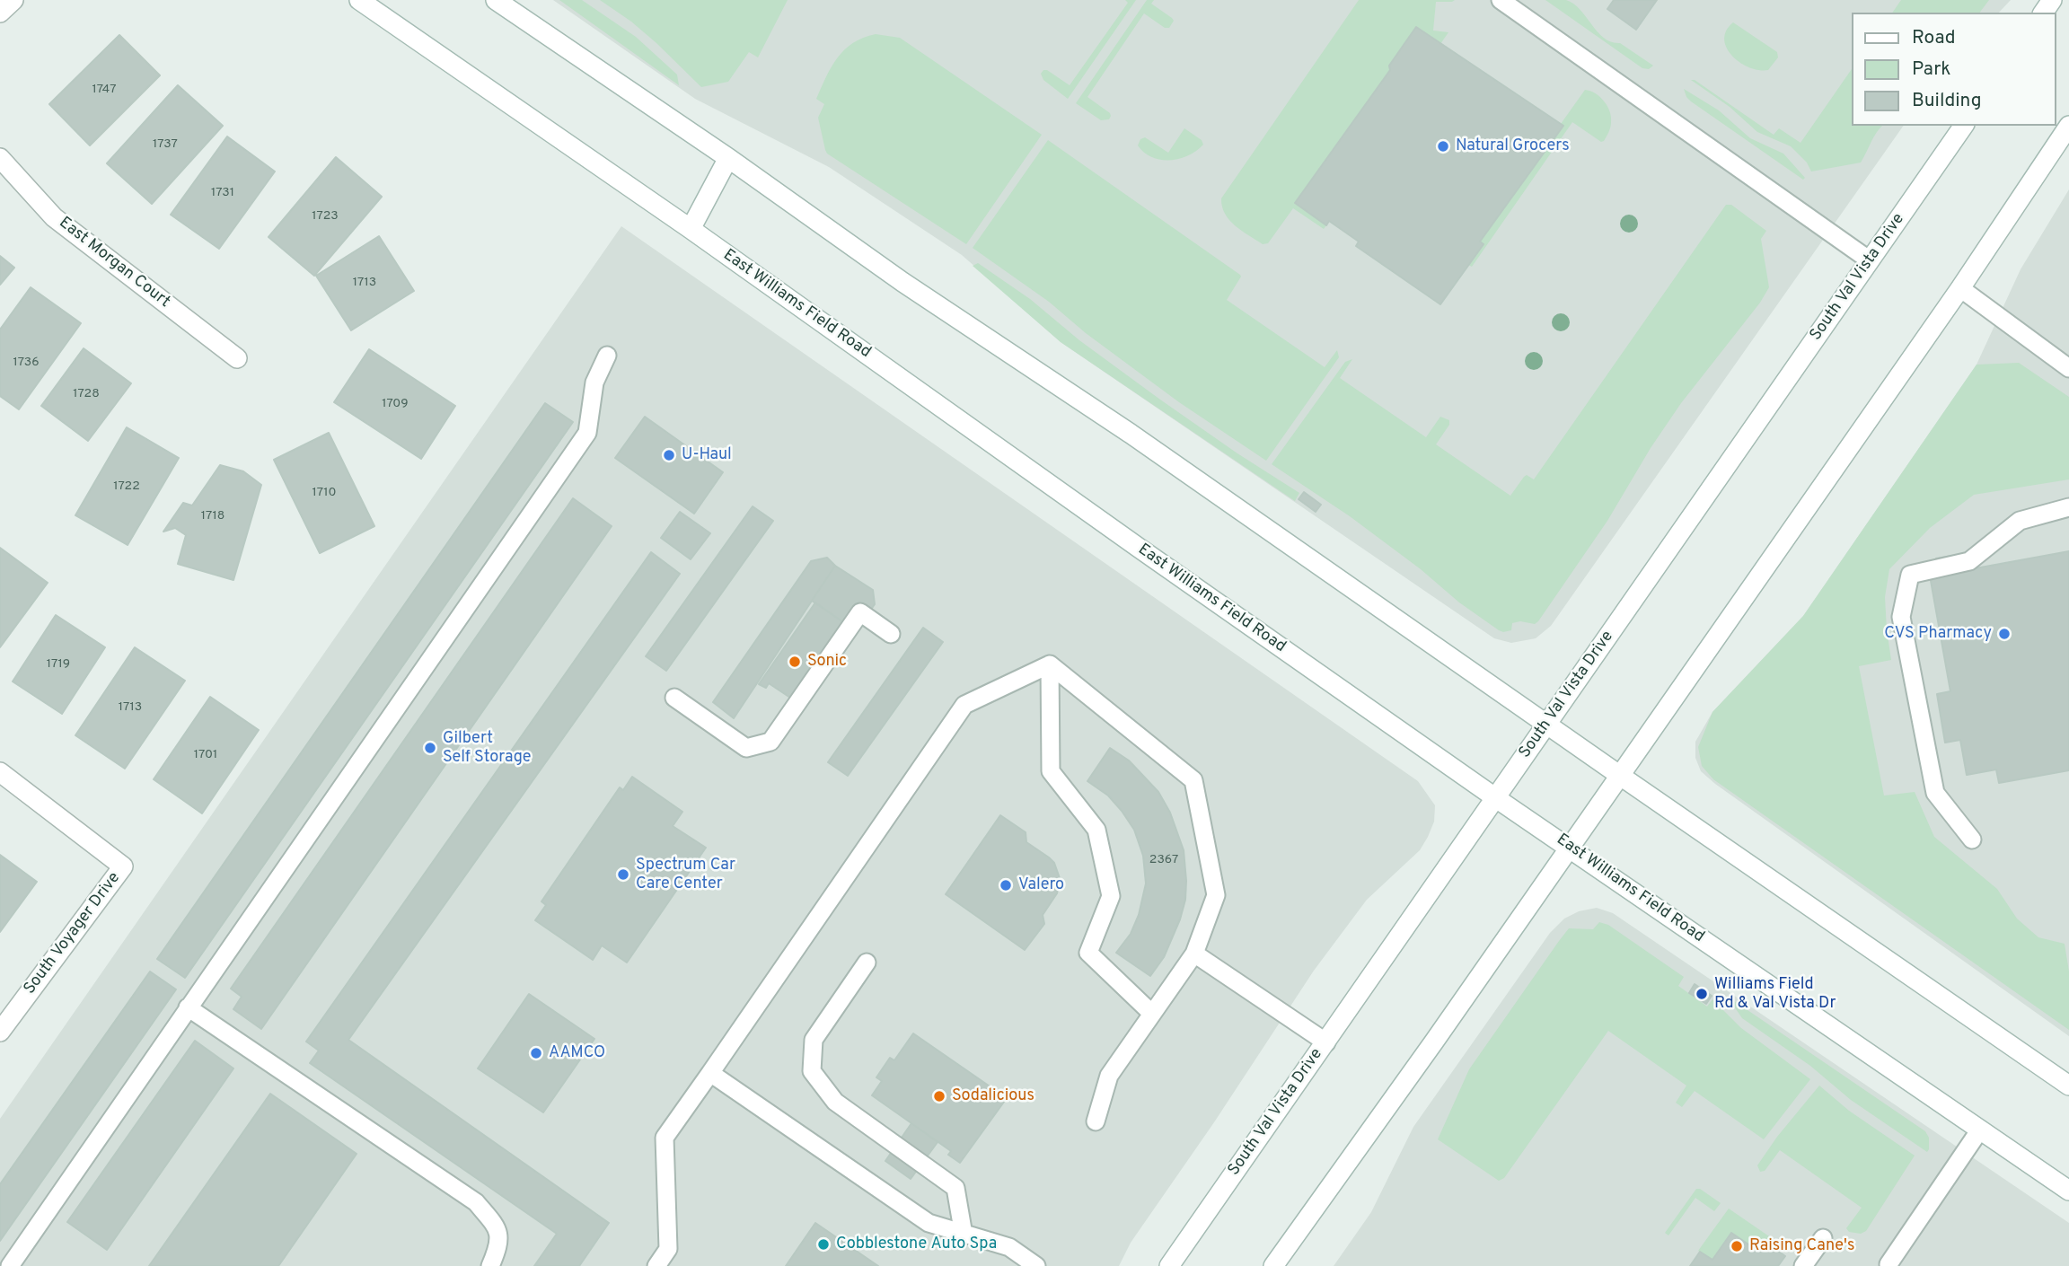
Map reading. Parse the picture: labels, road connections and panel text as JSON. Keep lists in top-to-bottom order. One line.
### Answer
{"streets":{"main road":["East Morgan Court","South Val Vista Drive","East Williams Field Road","South Voyager Drive"]},"crossings":[["South Val Vista Drive","East Williams Field Road"]],"places":["Natural Grocers","U-Haul","CVS Pharmacy","Sonic","Gilbert Self Storage","Spectrum Car Care Center","Valero","Williams Field Rd & Val Vista Dr","AAMCO","Sodalicious","Cobblestone Auto Spa","Raising Cane's"],"house_numbers":["1747","1737","1731","1723","1713","1736","1728","1709","1722","1710","1718","1719","1713","1701","2367"],"legend":["Road","Park","Building"]}
